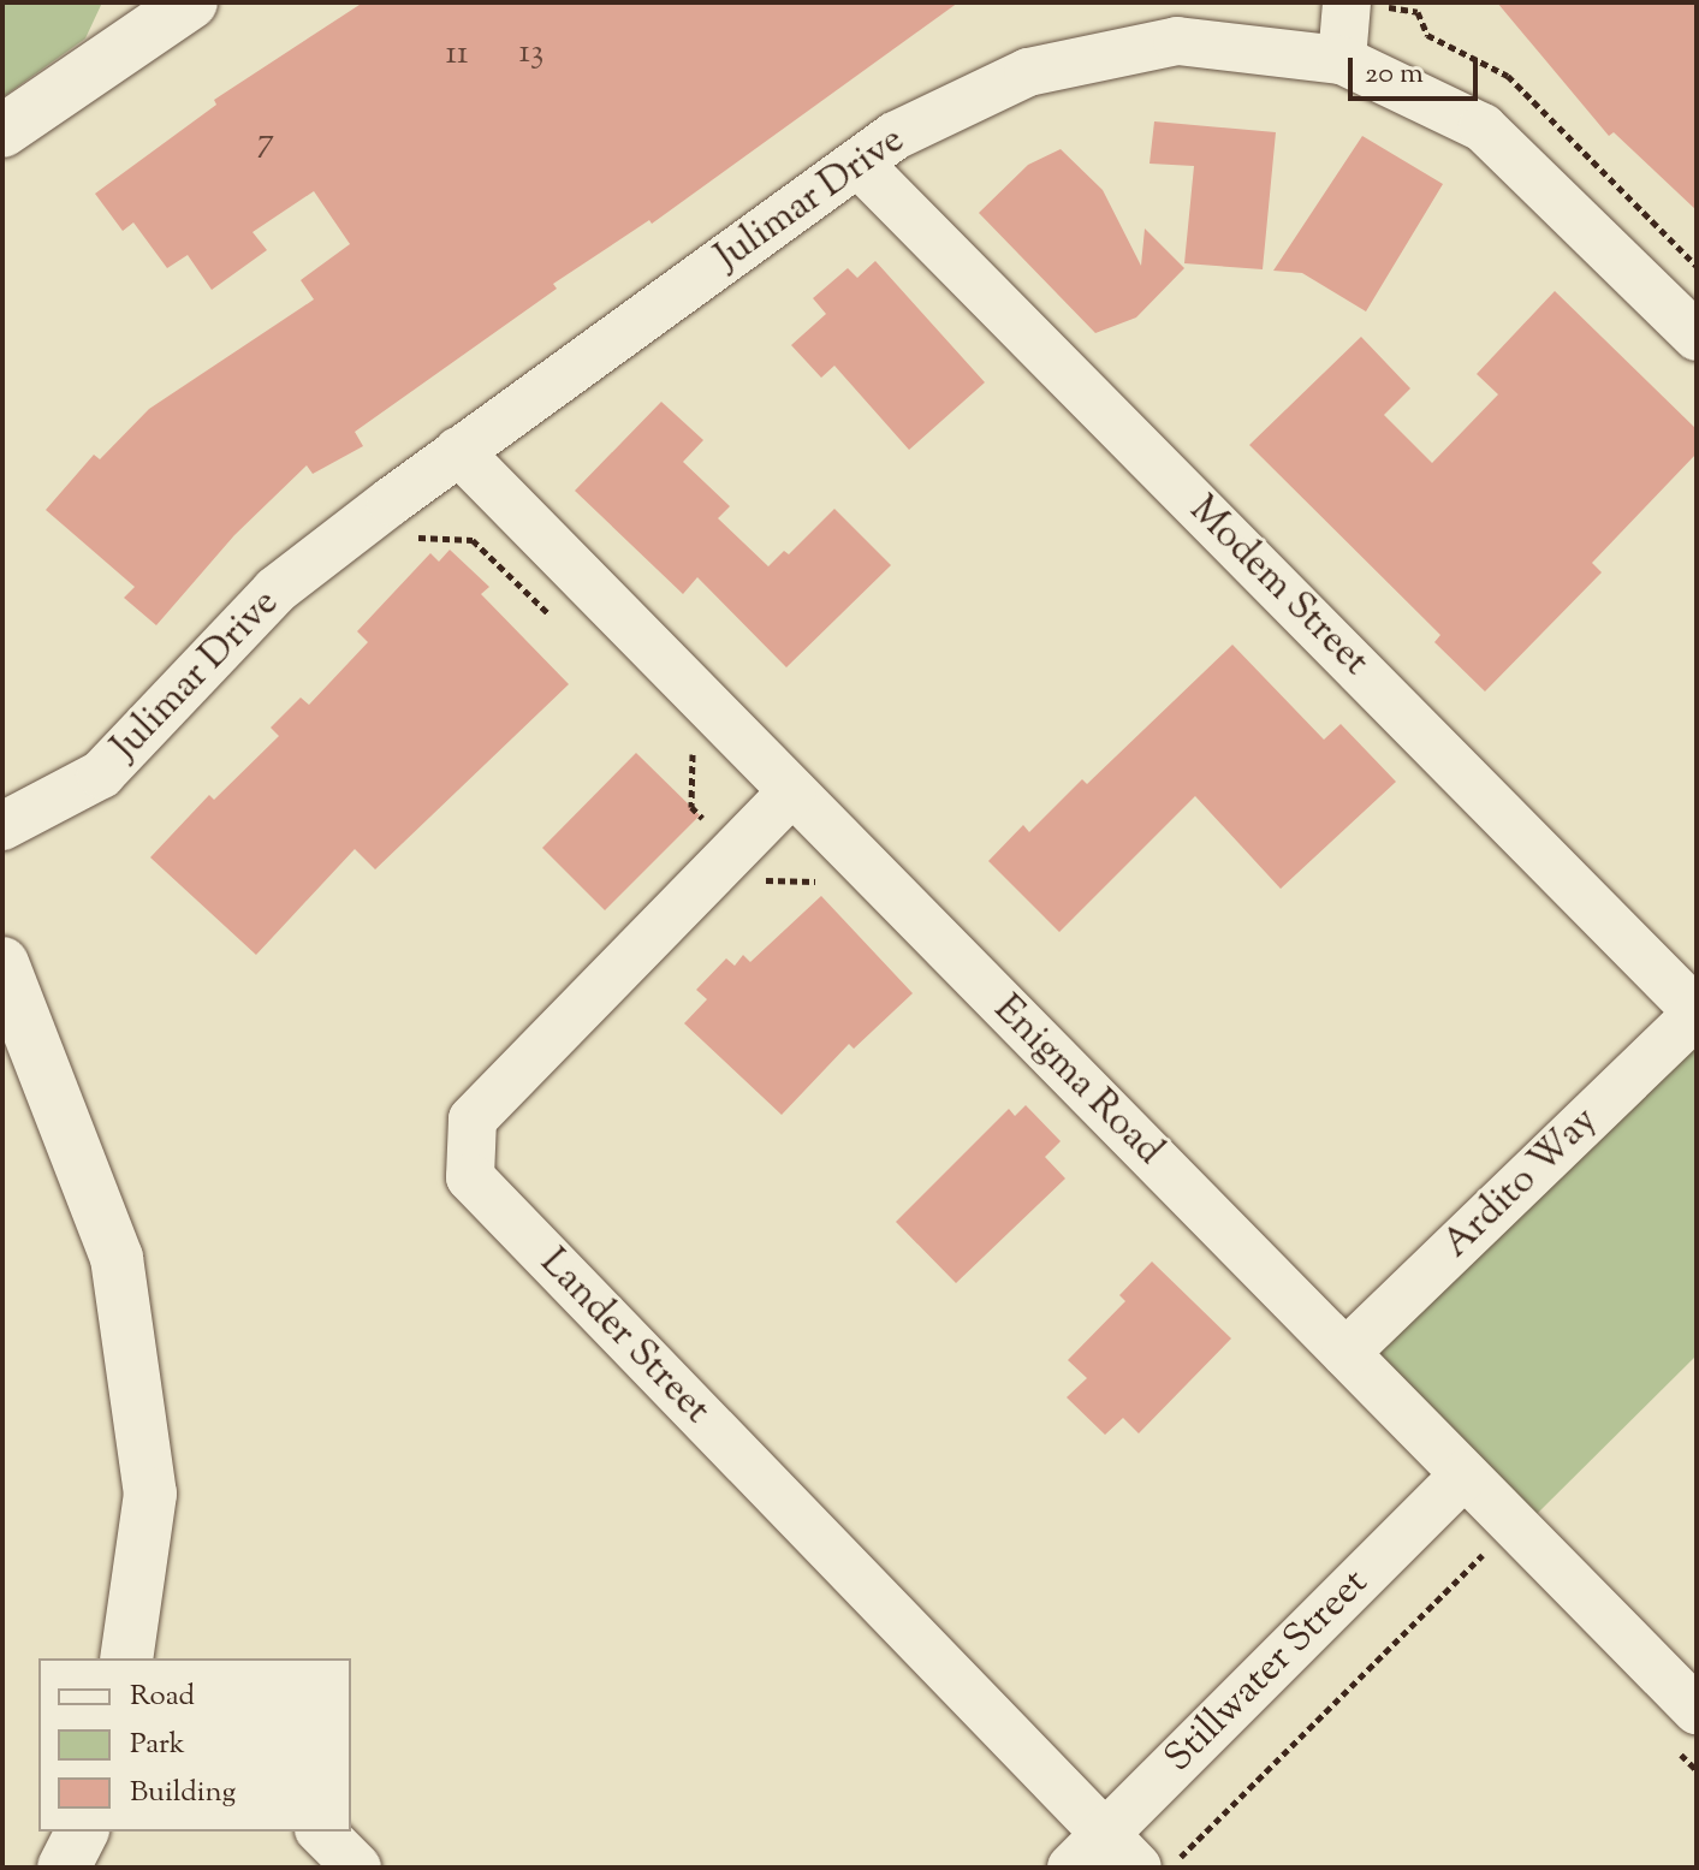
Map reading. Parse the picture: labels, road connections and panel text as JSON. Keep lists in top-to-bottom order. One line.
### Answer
{"streets":{"street":["Julimar Drive","Modem Street","Enigma Road","Ardito Way","Lander Street","Stillwater Street"]},"crossings":[["Julimar Drive","Modem Street"],["Julimar Drive","Enigma Road"],["Modem Street","Ardito Way"],["Enigma Road","Ardito Way"],["Enigma Road","Lander Street"],["Enigma Road","Stillwater Street"],["Lander Street","Stillwater Street"]],"house_numbers":["13","11","7"],"legend":["Road","Park","Building"],"scale_bar":"20 m"}
